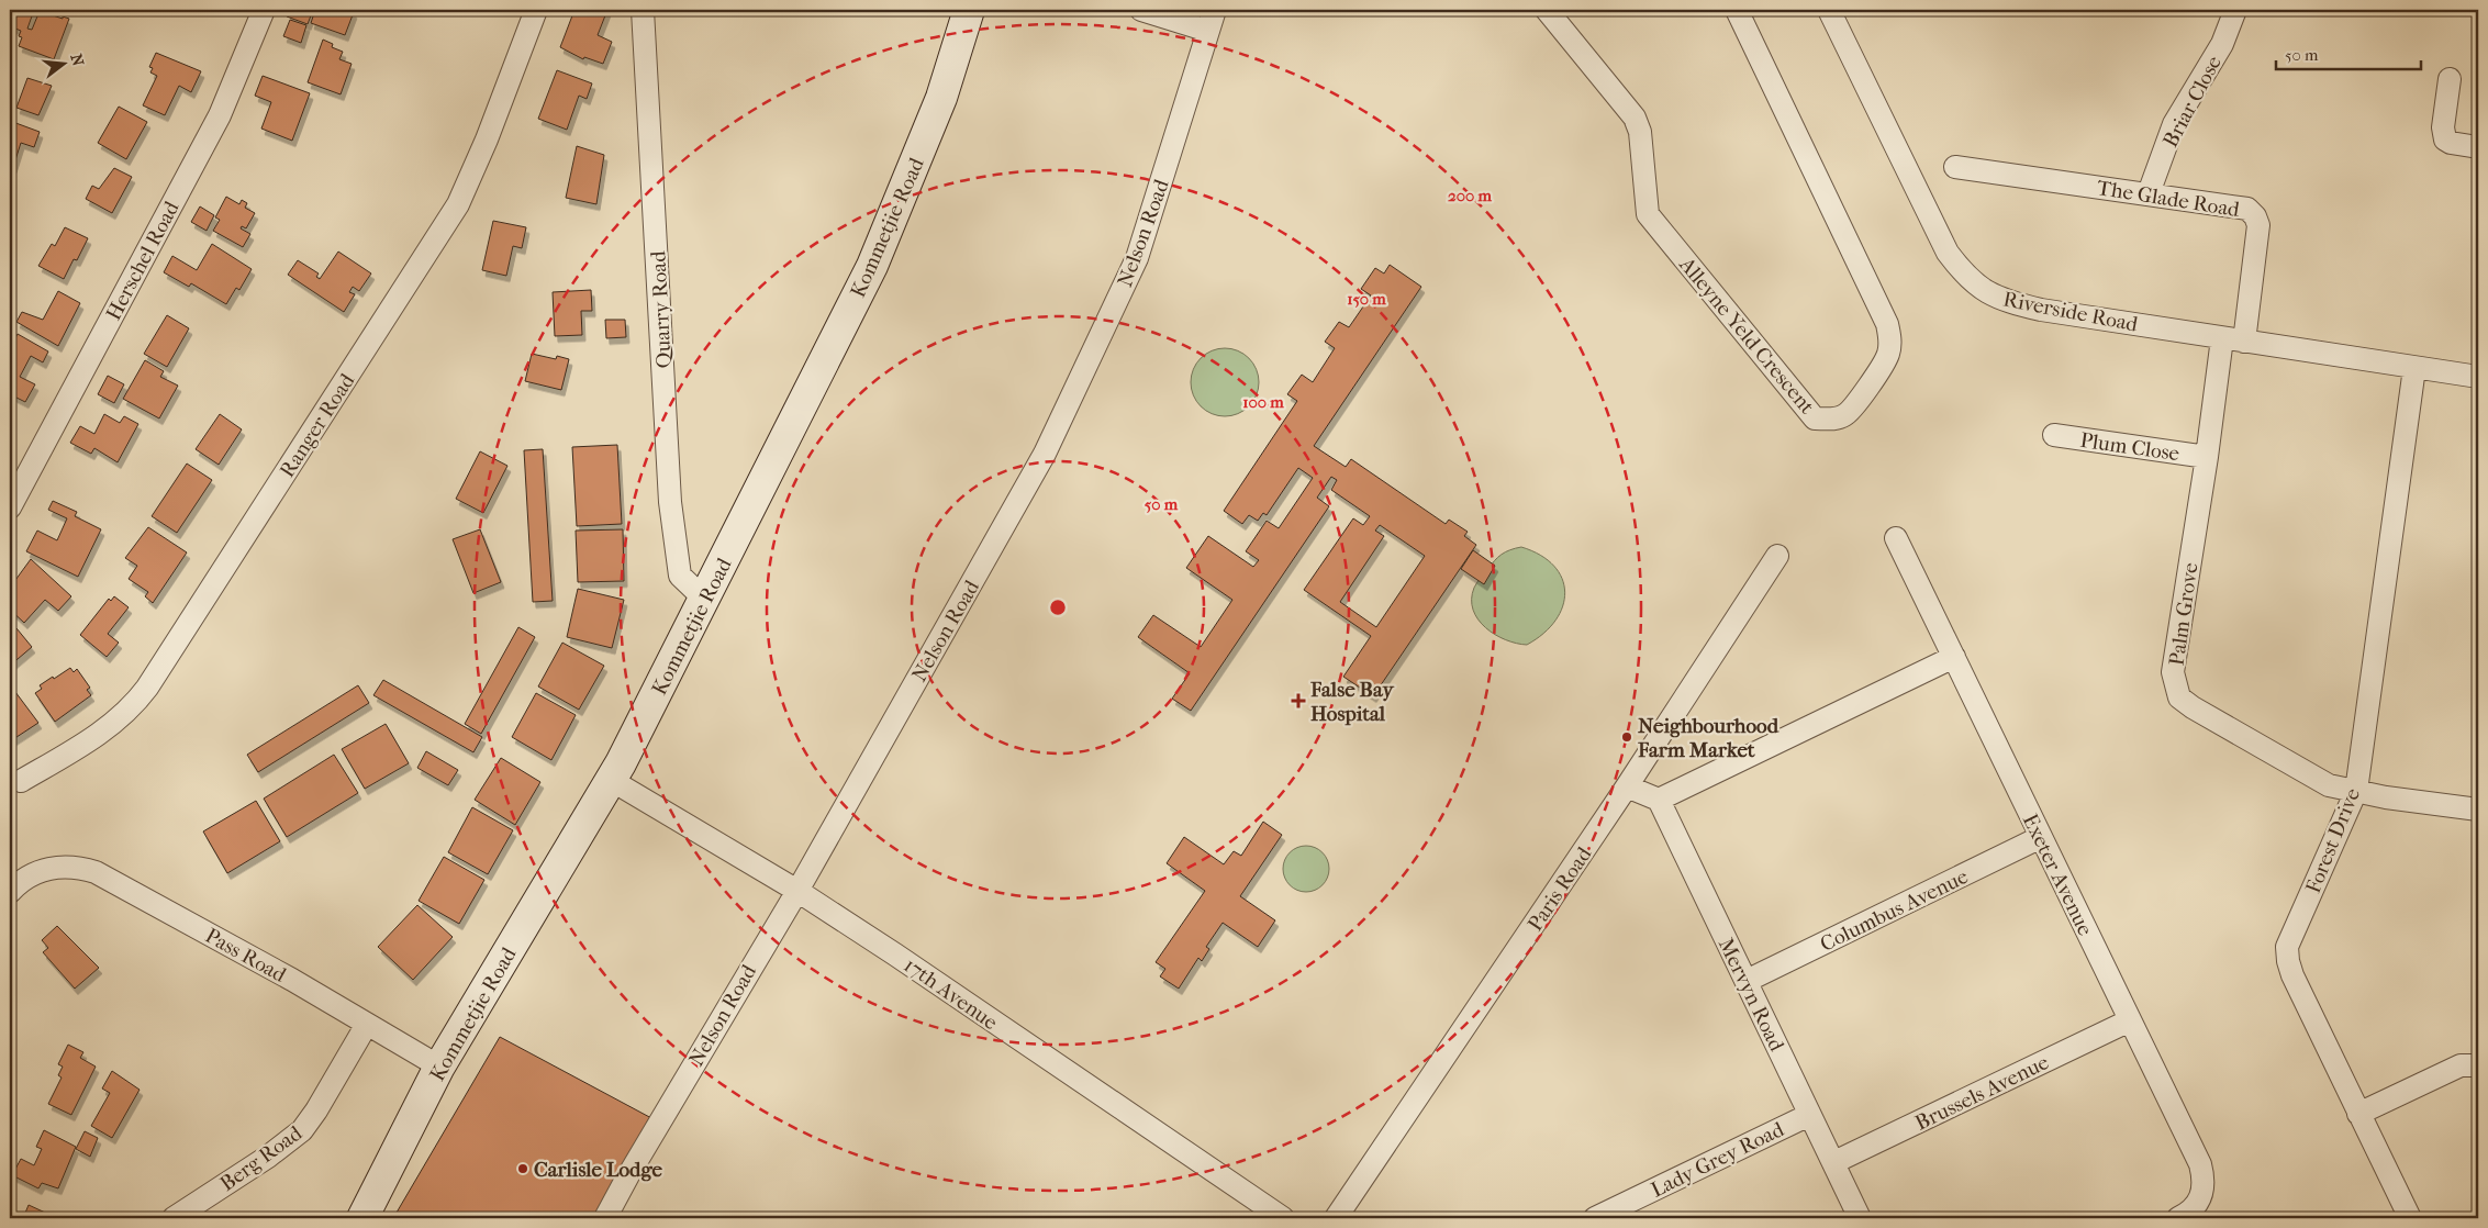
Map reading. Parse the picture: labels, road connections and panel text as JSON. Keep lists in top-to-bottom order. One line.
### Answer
{"streets":{"main road":["Kommetjie Road"],"street":["Briar Close","The Glade Road","Nelson Road","Herschel Road","Quarry Road","Riverside Road","Alleyne Yeld Crescent","Ranger Road","Plum Close","Palm Grove","Forest Drive","Exeter Avenue","Paris Road","Columbus Avenue","Pass Road","17th Avenue","Mervyn Road","Brussels Avenue","Berg Road","Lady Grey Road"]},"crossings":[["Briar Close","The Glade Road"],["The Glade Road","Riverside Road"],["Kommetjie Road","Quarry Road"],["Kommetjie Road","Pass Road"],["Kommetjie Road","17th Avenue"],["Nelson Road","17th Avenue"],["Riverside Road","Palm Grove"],["Riverside Road","Forest Drive"],["Plum Close","Palm Grove"],["Palm Grove","Forest Drive"],["Exeter Avenue","Columbus Avenue"],["Exeter Avenue","Brussels Avenue"],["Columbus Avenue","Mervyn Road"],["Pass Road","Berg Road"],["Mervyn Road","Brussels Avenue"],["Mervyn Road","Lady Grey Road"]],"places":{"health":["False Bay Hospital"],"other":["Neighbourhood Farm Market","Carlisle Lodge"]},"scale_bar":"50 m","north":"right","rings":["200 m","150 m","100 m","50 m"]}
